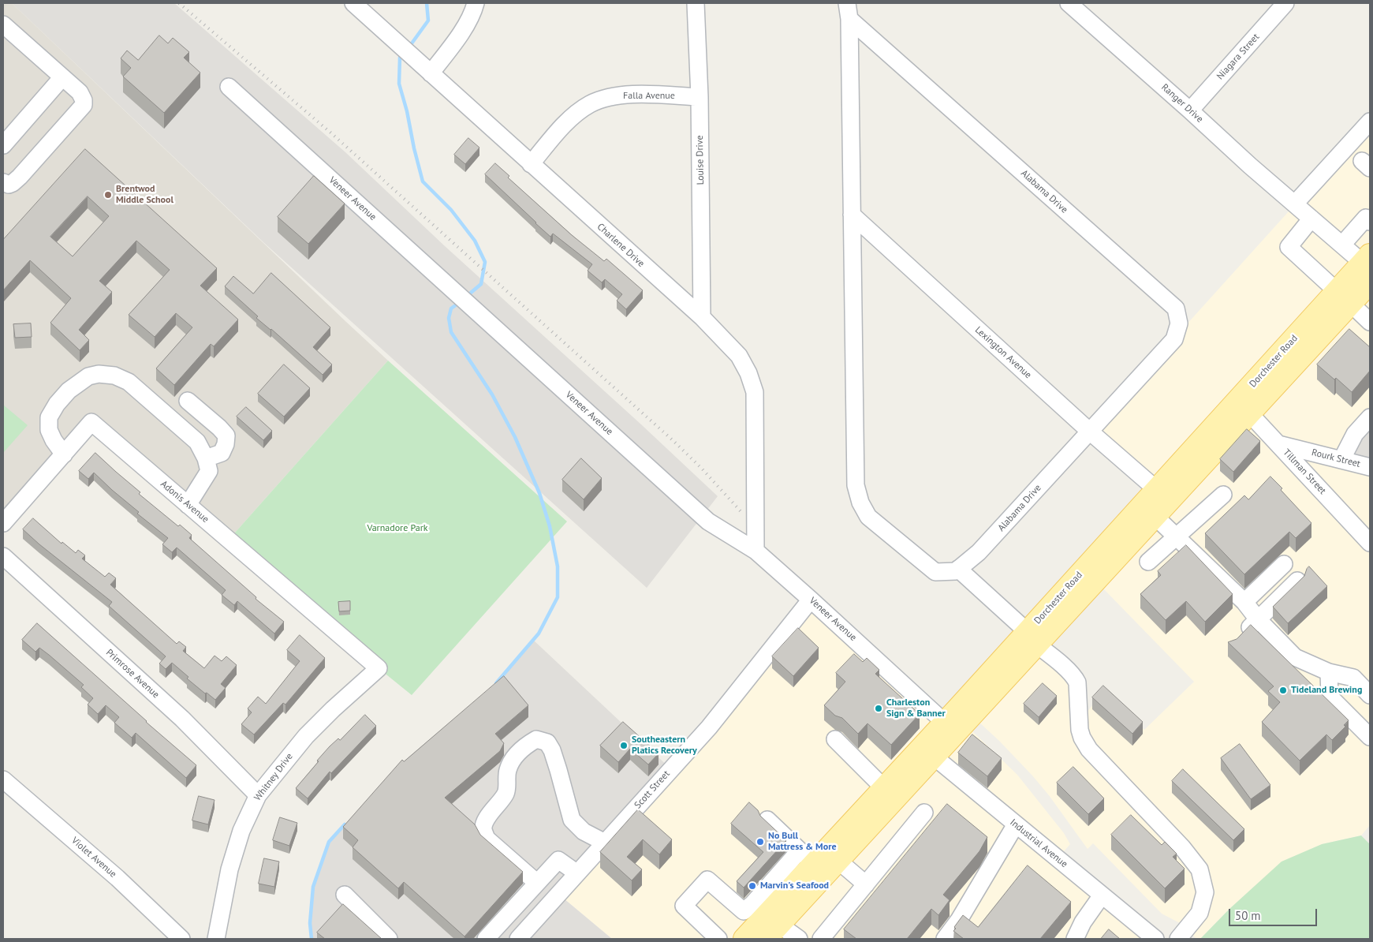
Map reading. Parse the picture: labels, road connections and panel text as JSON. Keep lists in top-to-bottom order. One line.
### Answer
{"streets":{"main road":["Dorchester Road"],"street":["Niagara Street","Falla Avenue","Ranger Drive","Louise Drive","Alabama Drive","Veneer Avenue","Charlene Drive","Lexington Avenue","Rourk Street","Tillman Street","Adonis Avenue","Primrose Avenue","Whitney Drive","Scott Street","Industrial Avenue","Violet Avenue"]},"crossings":[["Niagara Street","Ranger Drive"],["Falla Avenue","Louise Drive"],["Falla Avenue","Charlene Drive"],["Ranger Drive","Dorchester Road"],["Louise Drive","Charlene Drive"],["Alabama Drive","Lexington Avenue"],["Veneer Avenue","Charlene Drive"],["Veneer Avenue","Dorchester Road"],["Veneer Avenue","Scott Street"],["Lexington Avenue","Dorchester Road"],["Dorchester Road","Tillman Street"],["Dorchester Road","Industrial Avenue"],["Rourk Street","Tillman Street"],["Adonis Avenue","Whitney Drive"],["Primrose Avenue","Whitney Drive"]],"parks":["Varnadore Park"],"places":["Brentwod Middle School","Tideland Brewing","Charleston Sign & Banner","Southeastern Platics Recovery","No Bull Mattress & More","Marvin's Seafood"],"scale_bar":"50 m"}
